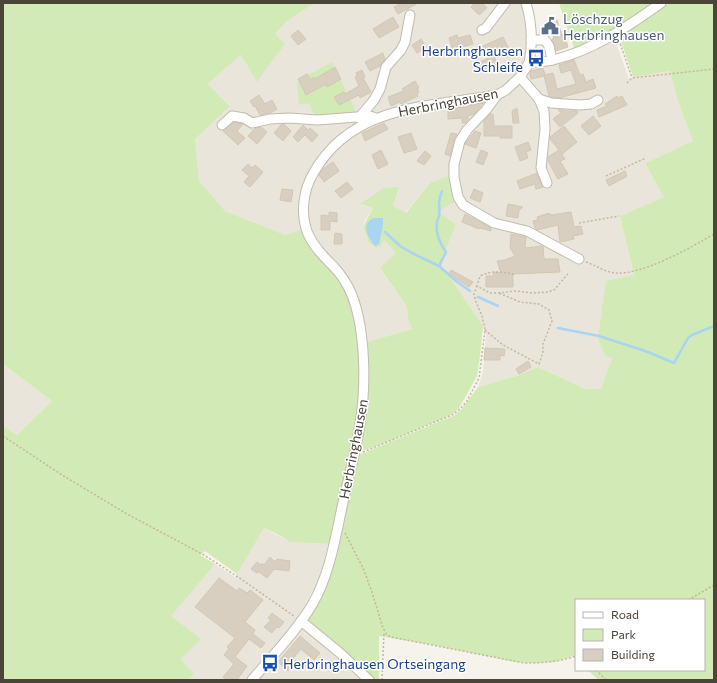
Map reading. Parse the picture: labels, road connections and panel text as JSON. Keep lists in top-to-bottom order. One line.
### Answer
{"streets":{"street":["Herbringhausen"]},"places":{"public building":["Löschzug Herbringhausen"],"bus stop":["Herbringhausen Schleife","Herbringhausen Ortseingang"]},"legend":["Road","Park","Building"]}
